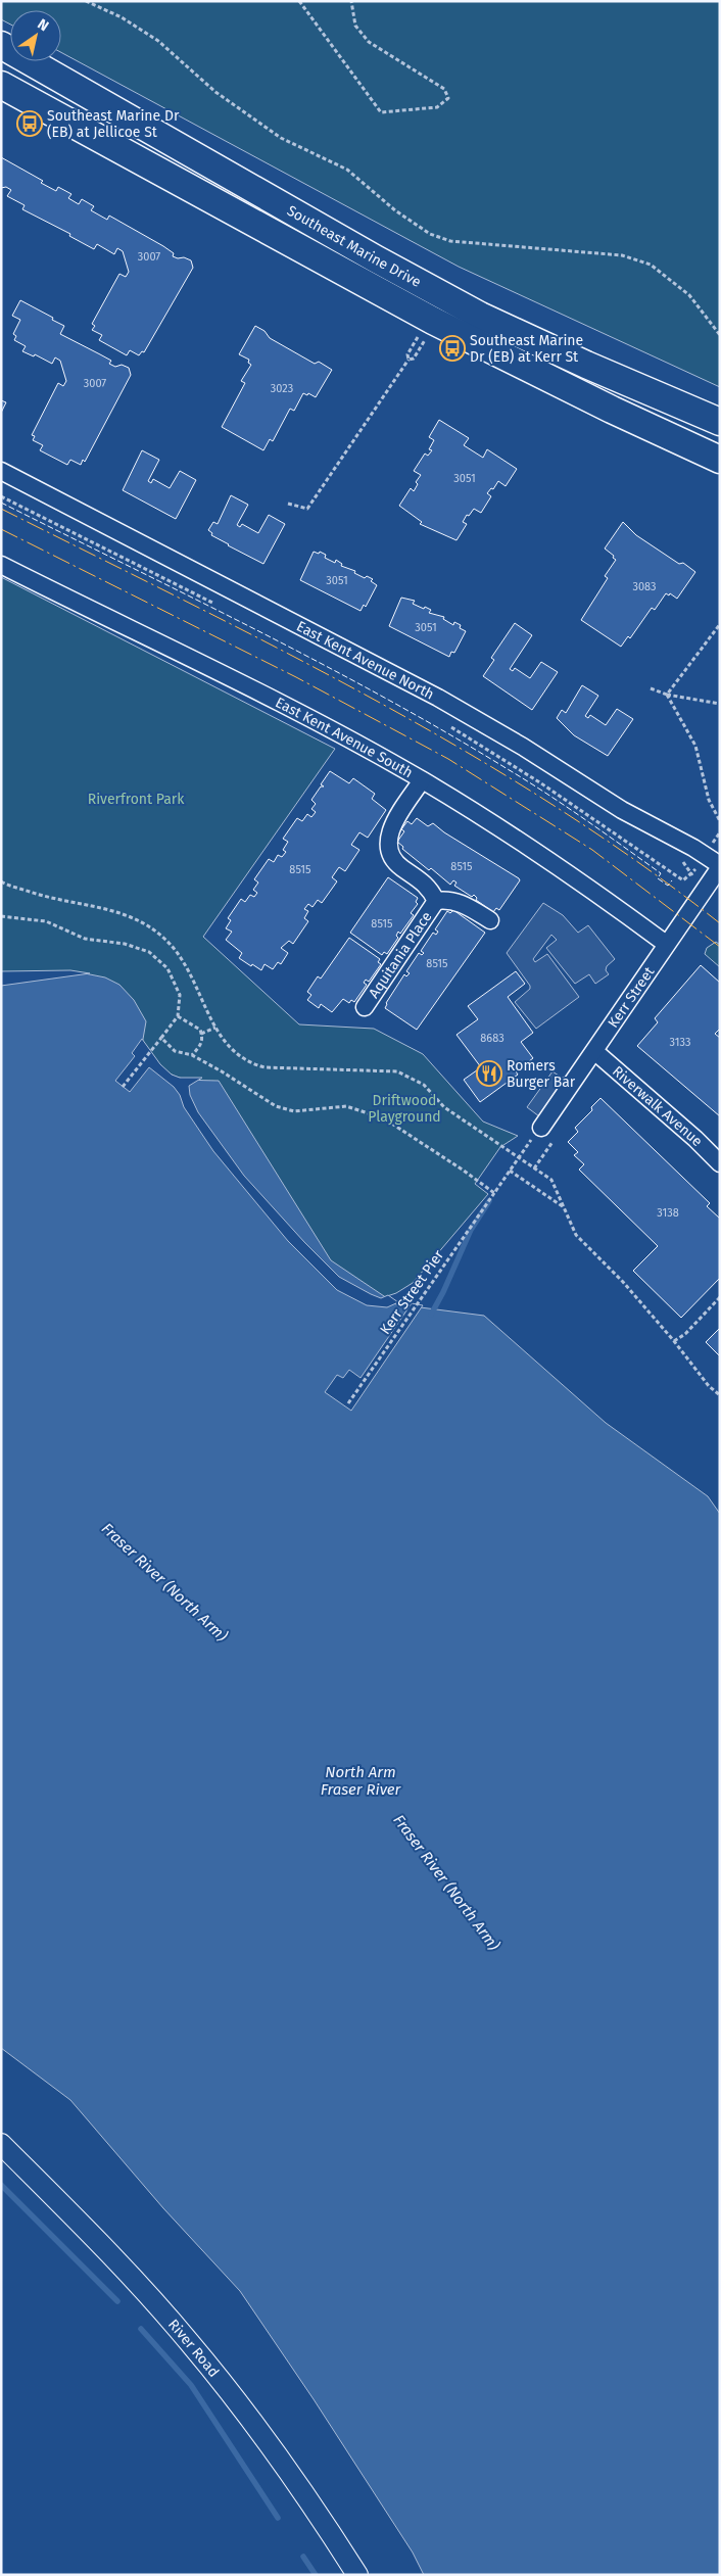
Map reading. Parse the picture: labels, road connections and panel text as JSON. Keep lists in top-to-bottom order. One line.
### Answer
{"streets":{"main road":["Southeast Marine Drive"],"street":["East Kent Avenue North","East Kent Avenue South","Aquitania Place","Kerr Street","Riverwalk Avenue","River Road"],"path":["Kerr Street Pier"]},"crossings":[["East Kent Avenue North","Kerr Street"],["East Kent Avenue South","Aquitania Place"],["East Kent Avenue South","Kerr Street"],["Kerr Street","Riverwalk Avenue"],["Kerr Street","Kerr Street Pier"]],"water":["Fraser River (North Arm)","North Arm Fraser River"],"parks":["Riverfront Park","Driftwood Playground"],"places":{"bus stop":["Southeast Marine Dr (EB) at Jellicoe St","Southeast Marine Dr (EB) at Kerr St"],"restaurant":["Romers Burger Bar"]},"house_numbers":["3007","3007","3023","3051","3051","3083","3051","8515","8515","8515","8515","8683","3133","3138"],"north":"top right"}
